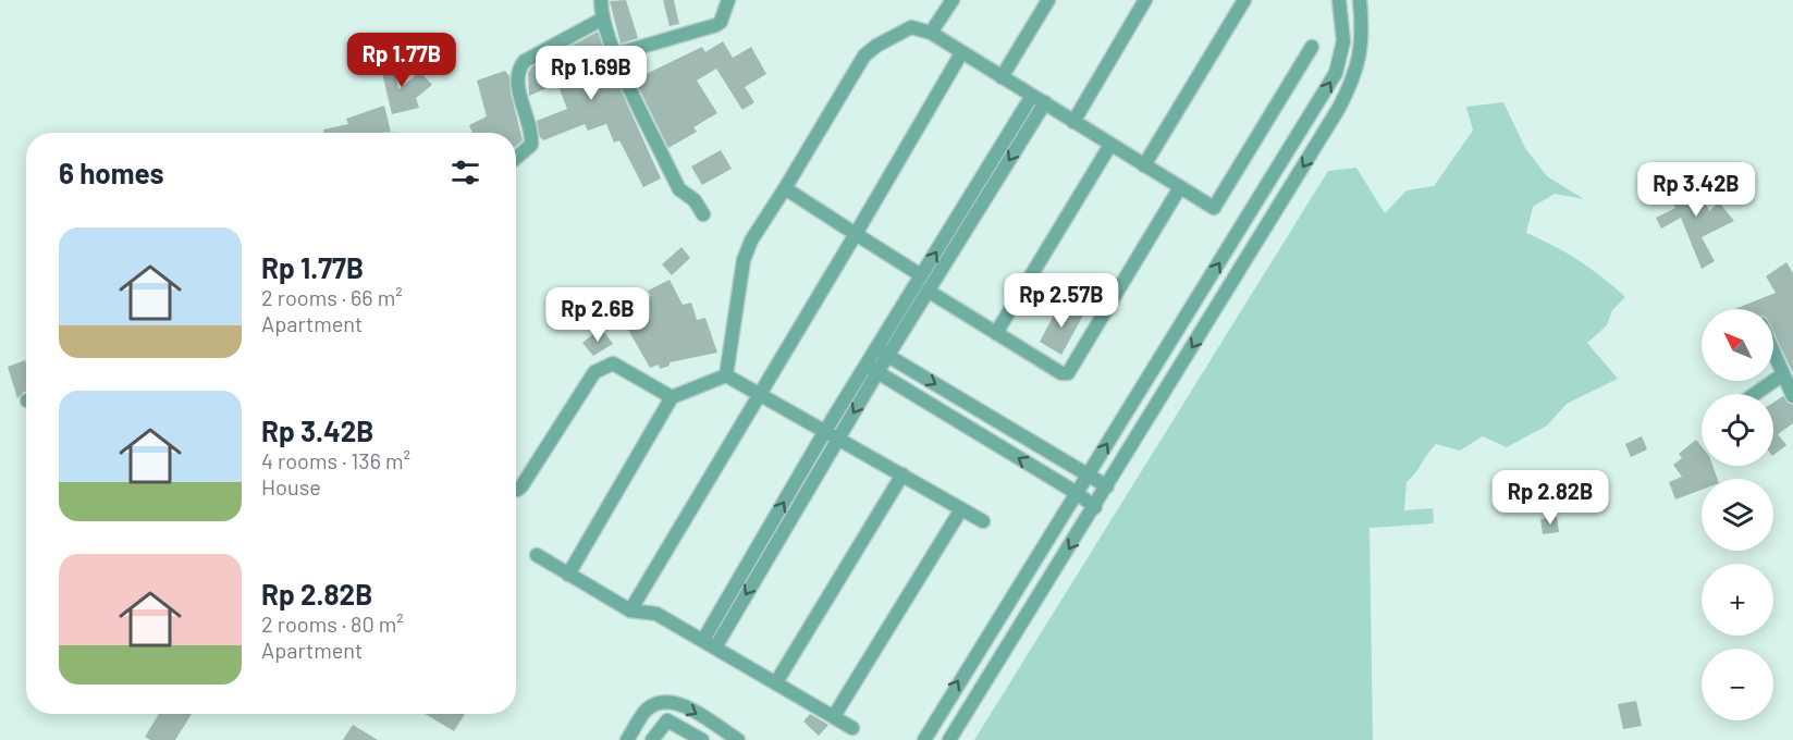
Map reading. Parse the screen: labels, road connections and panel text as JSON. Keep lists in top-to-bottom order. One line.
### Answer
{"north":"top left","page":{"price":["Rp 1.77B","Rp 1.69B","Rp 3.42B","Rp 2.57B","Rp 2.6B","Rp 2.82B"],"heading":"6 homes","list":[{"name":"Rp 1.77B","note":"2 rooms · 66 m² · Apartment"},{"name":"Rp 3.42B","note":"4 rooms · 136 m² · House"},{"name":"Rp 2.82B","note":"2 rooms · 80 m² · Apartment"}],"map_buttons":["+","−"]}}
